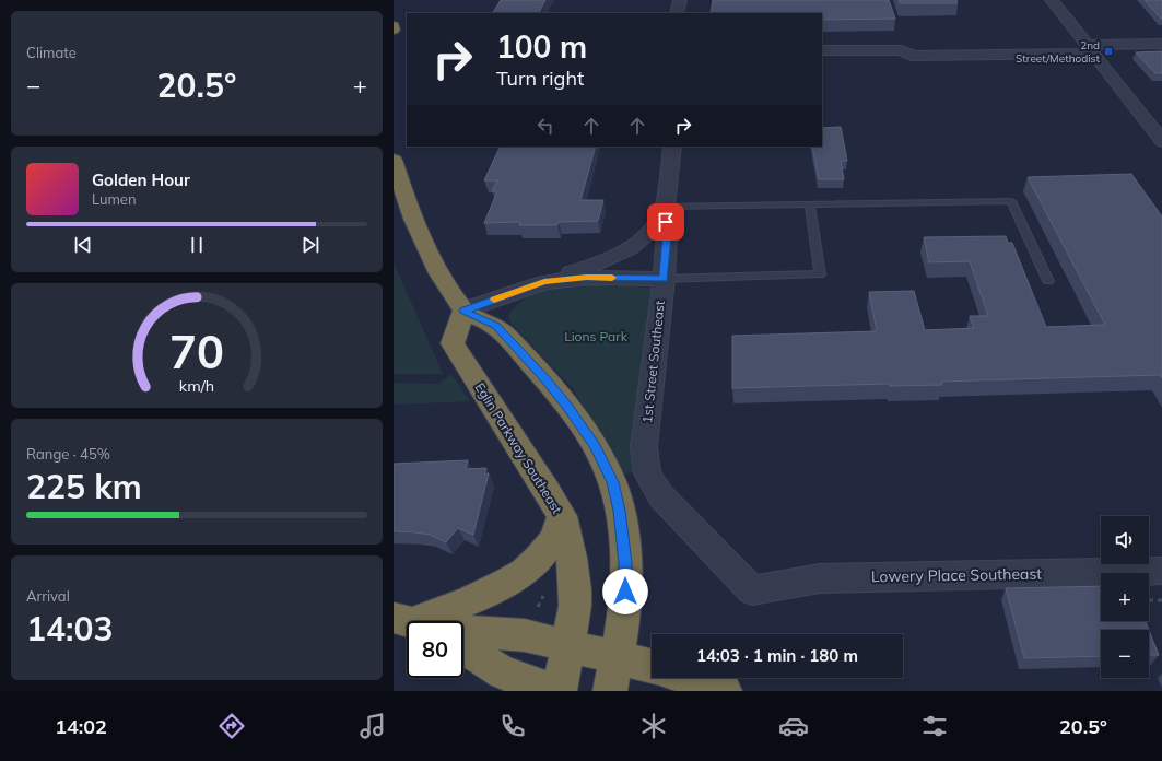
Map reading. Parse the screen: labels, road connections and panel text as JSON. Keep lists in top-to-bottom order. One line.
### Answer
{"streets":{"highway":["Eglin Parkway Southeast"],"street":["1st Street Southeast","Lowery Place Southeast"]},"crossings":[["1st Street Southeast","Lowery Place Southeast"]],"parks":["Lions Park"],"places":{"transit":["2nd Street/Methodist"]},"page":{"tile":["Climate",["Range · 45%","225 km"],["Arrival","14:03"]],"turn":["100 m","Turn right"],"heat":["−","20.5°","+"],"song":["Golden Hour","Lumen"],"map_buttons":["+","−"],"limit":"80","trip":"14:03 · 1 min · 180 m","tabs":["14:02","20.5°"],"gauge":["70","km/h"]}}
